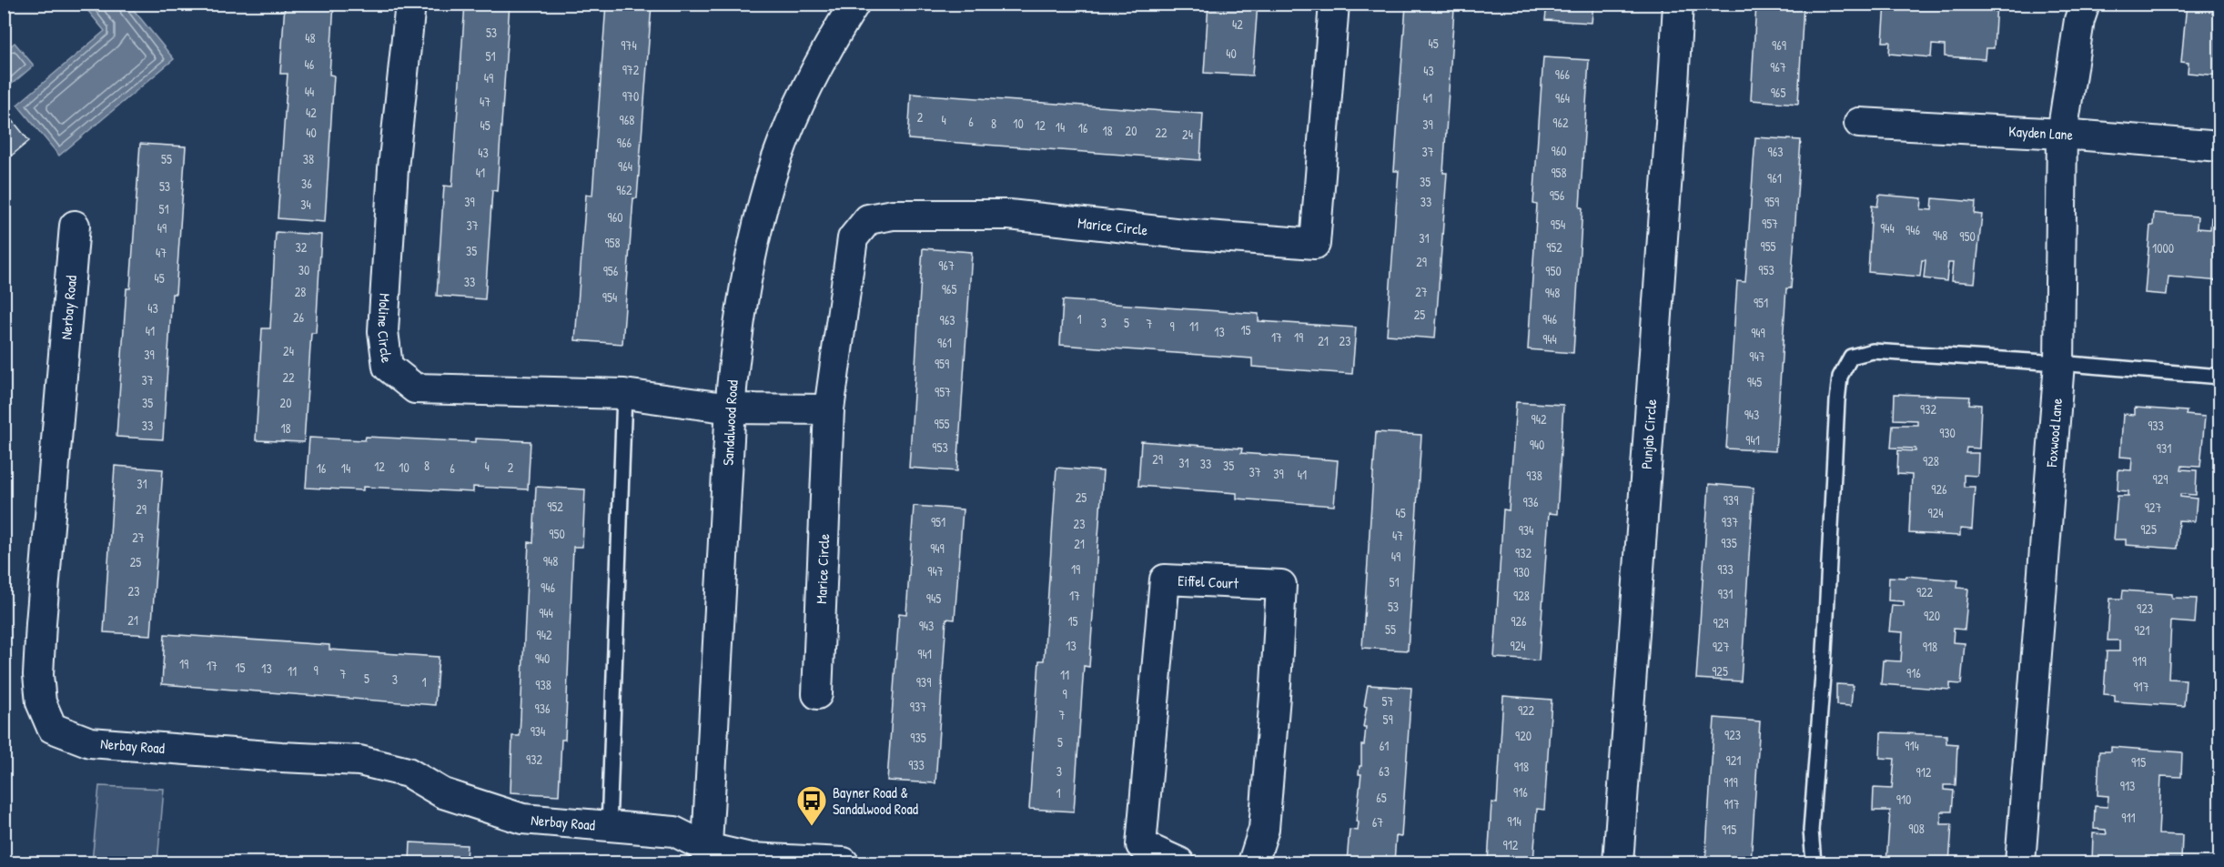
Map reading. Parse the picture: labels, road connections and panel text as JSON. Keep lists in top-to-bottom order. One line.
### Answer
{"streets":{"street":["Kayden Lane","Marice Circle","Nerbay Road","Moline Circle","Sandalwood Road","Foxwood Lane","Punjab Circle","Eiffel Court"]},"crossings":[["Kayden Lane","Foxwood Lane"],["Nerbay Road","Sandalwood Road"],["Moline Circle","Sandalwood Road"]],"places":{"bus stop":["Bayner Road & Sandalwood Road"]},"house_numbers":["42","53","48","45","974","969","40","51","46","967","972","43","966","49","44","965","970","41","964","47","42","2","968","4","6","962","8","10","39","45","12","14","16","18","20","40","22","24","966","960","37","963","43","55","38","964","41","958","961","35","36","53","962","956","39","33","959","34","51","960","957","954","37","49","944","946","948","950","31","958","955","32","952","1000","35","47","29","967","30","953","956","950","45","33","965","28","27","948","954","951","43","25","26","1","946","963","3","5","7","9","11","15","41","13","949","17","19","944","21","23","961","24","39","947","959","22","37","945","957","35","20","932","943","942","955","33","933","18","930","941","940","953","931","29","928","31","33","8","35","12","4","10","2","16","14","6","37","39","41","938","929","31","926","25","939","936","952","927","29","45","924","951","937","23","925","934","950","47","27","935","21","949","932","49","948","25","19","933","947","930","51","946","23","922","931","17","928","945","53","923","944","920","21","15","926","929","943","55","921","942","13","924","927","918","941","940","919","19","17","15","13","9","11","925","916","7","11","5","3","1","939","938","917","9","57","937","936","922","7","59","934","923","920","935","5","61","914","932","921","915","933","918","3","63","912","919","913","916","1","65","910","917","911","914","67","908","915","912"]}
